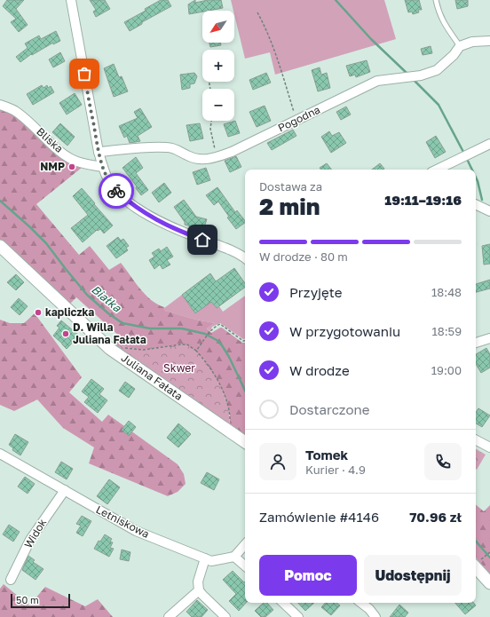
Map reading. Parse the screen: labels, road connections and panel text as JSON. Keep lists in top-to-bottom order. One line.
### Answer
{"streets":{"street":["Pogodna","Bliska","Juliana Fałata","Letniskowa","Widok"]},"crossings":[["Letniskowa","Widok"]],"water":["Białka"],"parks":["Skwer"],"places":["NMP","kapliczka","D. Willa Juliana Fałata"],"scale_bar":"50 m","north":"bottom left","page":{"map_buttons":["+","−"],"heading":["2 min","Dostawa za","19:11–19:16"],"panel":["Tomek","Kurier · 4.9","Zamówienie #4146","70.96 zł"],"bar":"W drodze · 80 m","list":[["Przyjęte","18:48"],["W przygotowaniu","18:59"],["W drodze","19:00"],"Dostarczone"],"buttons":["Pomoc","Udostępnij"],"scale":"50 m"}}
